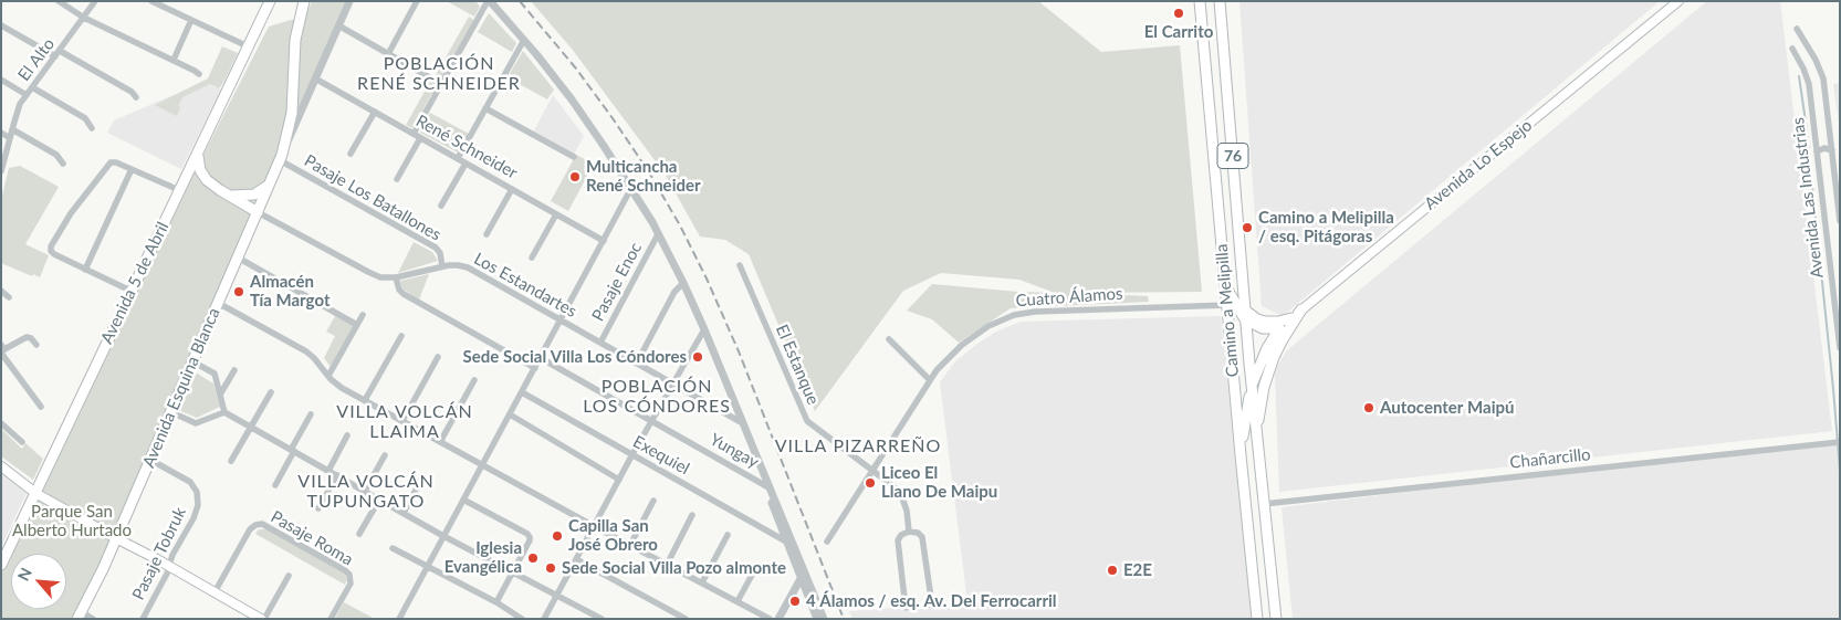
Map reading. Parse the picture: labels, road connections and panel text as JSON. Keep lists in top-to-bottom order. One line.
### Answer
{"streets":{"main road":["76","Avenida Lo Espejo","Avenida 5 de Abril","Camino a Melipilla","Avenida Esquina Blanca"],"street":["El Alto","René Schneider","Pasaje Los Batallones","Avenida Las Industrias","Pasaje Enoc","Los Estandartes","Cuatro Álamos","El Estanque","Yungay","Exequiel","Chañarcillo","Pasaje Roma","Pasaje Tobruk"]},"crossings":[["René Schneider","Avenida Esquina Blanca"],["Pasaje Los Batallones","Los Estandartes"],["Pasaje Los Batallones","Avenida Esquina Blanca"],["Pasaje Enoc","Los Estandartes"],["Los Estandartes","Avenida Esquina Blanca"],["Cuatro Álamos","Camino a Melipilla"],["Cuatro Álamos","El Estanque"],["Camino a Melipilla","Chañarcillo"],["Avenida Esquina Blanca","Pasaje Tobruk"]],"districts":["POBLACIÓN RENÉ SCHNEIDER","POBLACIÓN LOS CÓNDORES","VILLA VOLCÁN LLAIMA","VILLA PIZARREÑO","VILLA VOLCÁN TUPUNGATO"],"parks":["Parque San Alberto Hurtado"],"places":["El Carrito","Multicancha René Schneider","Camino a Melipilla / esq. Pitágoras","Almacén Tía Margot","Sede Social Villa Los Cóndores","Autocenter Maipú","Liceo El Llano De Maipu","Capilla San José Obrero","Iglesia Evangélica","Sede Social Villa Pozo almonte","E2E","4 Álamos / esq. Av. Del Ferrocarril"],"north":"top left"}
